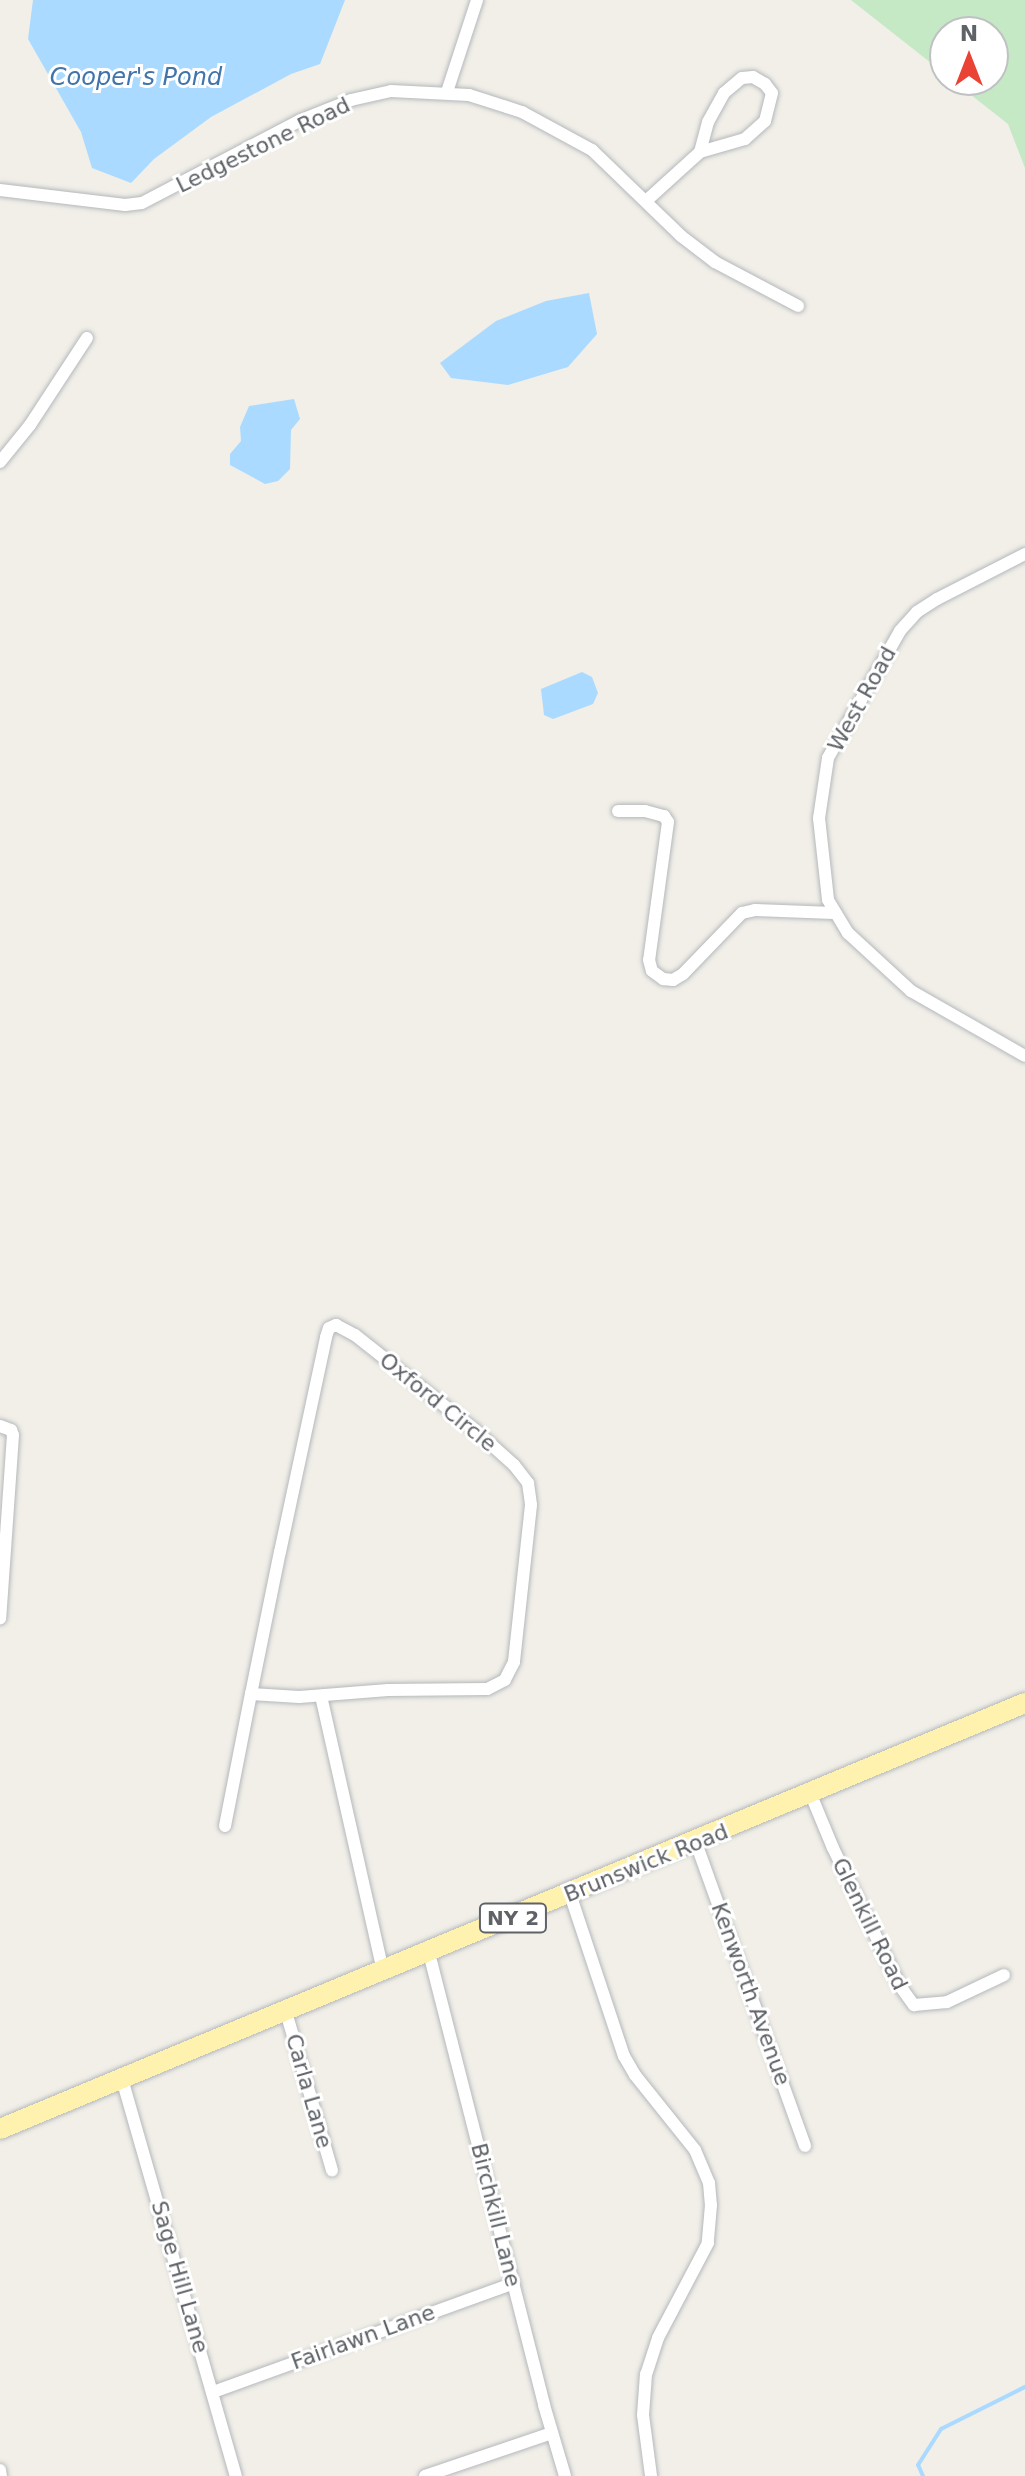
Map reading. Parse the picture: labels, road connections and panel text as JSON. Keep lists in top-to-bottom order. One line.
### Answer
{"streets":{"main road":["Brunswick Road","NY 2"],"street":["Ledgestone Road","West Road","Oxford Circle","Glenkill Road","Kenworth Avenue","Carla Lane","Birchkill Lane","Sage Hill Lane","Fairlawn Lane"]},"crossings":[["Brunswick Road","Glenkill Road"],["Brunswick Road","Kenworth Avenue"],["Brunswick Road","Carla Lane"],["Brunswick Road","Birchkill Lane"],["Brunswick Road","Sage Hill Lane"],["Birchkill Lane","Fairlawn Lane"],["Sage Hill Lane","Fairlawn Lane"]],"water":["Cooper's Pond"],"north":"top"}
